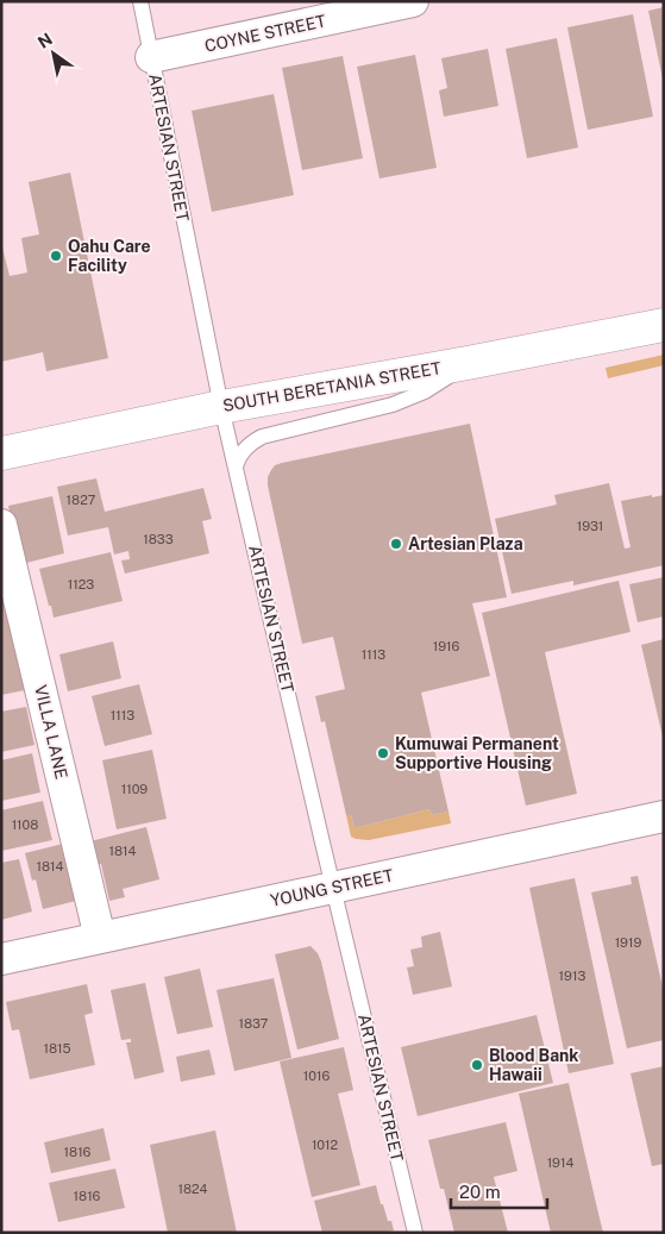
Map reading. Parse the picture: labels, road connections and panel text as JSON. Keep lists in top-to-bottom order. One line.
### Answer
{"streets":{"main road":["SOUTH BERETANIA STREET"],"street":["COYNE STREET","VILLA LANE","YOUNG STREET"],"lane":["ARTESIAN STREET"]},"crossings":[["COYNE STREET","ARTESIAN STREET"],["ARTESIAN STREET","SOUTH BERETANIA STREET"],["ARTESIAN STREET","YOUNG STREET"],["VILLA LANE","YOUNG STREET"]],"places":["Oahu Care Facility","Artesian Plaza","Kumuwai Permanent Supportive Housing","Blood Bank Hawaii"],"house_numbers":["1827","1931","1833","1123","1916","1113","1113","1109","1108","1814","1814","1919","1913","1837","1815","1016","1012","1816","1914","1824","1816"],"scale_bar":"20 m","north":"top left"}
